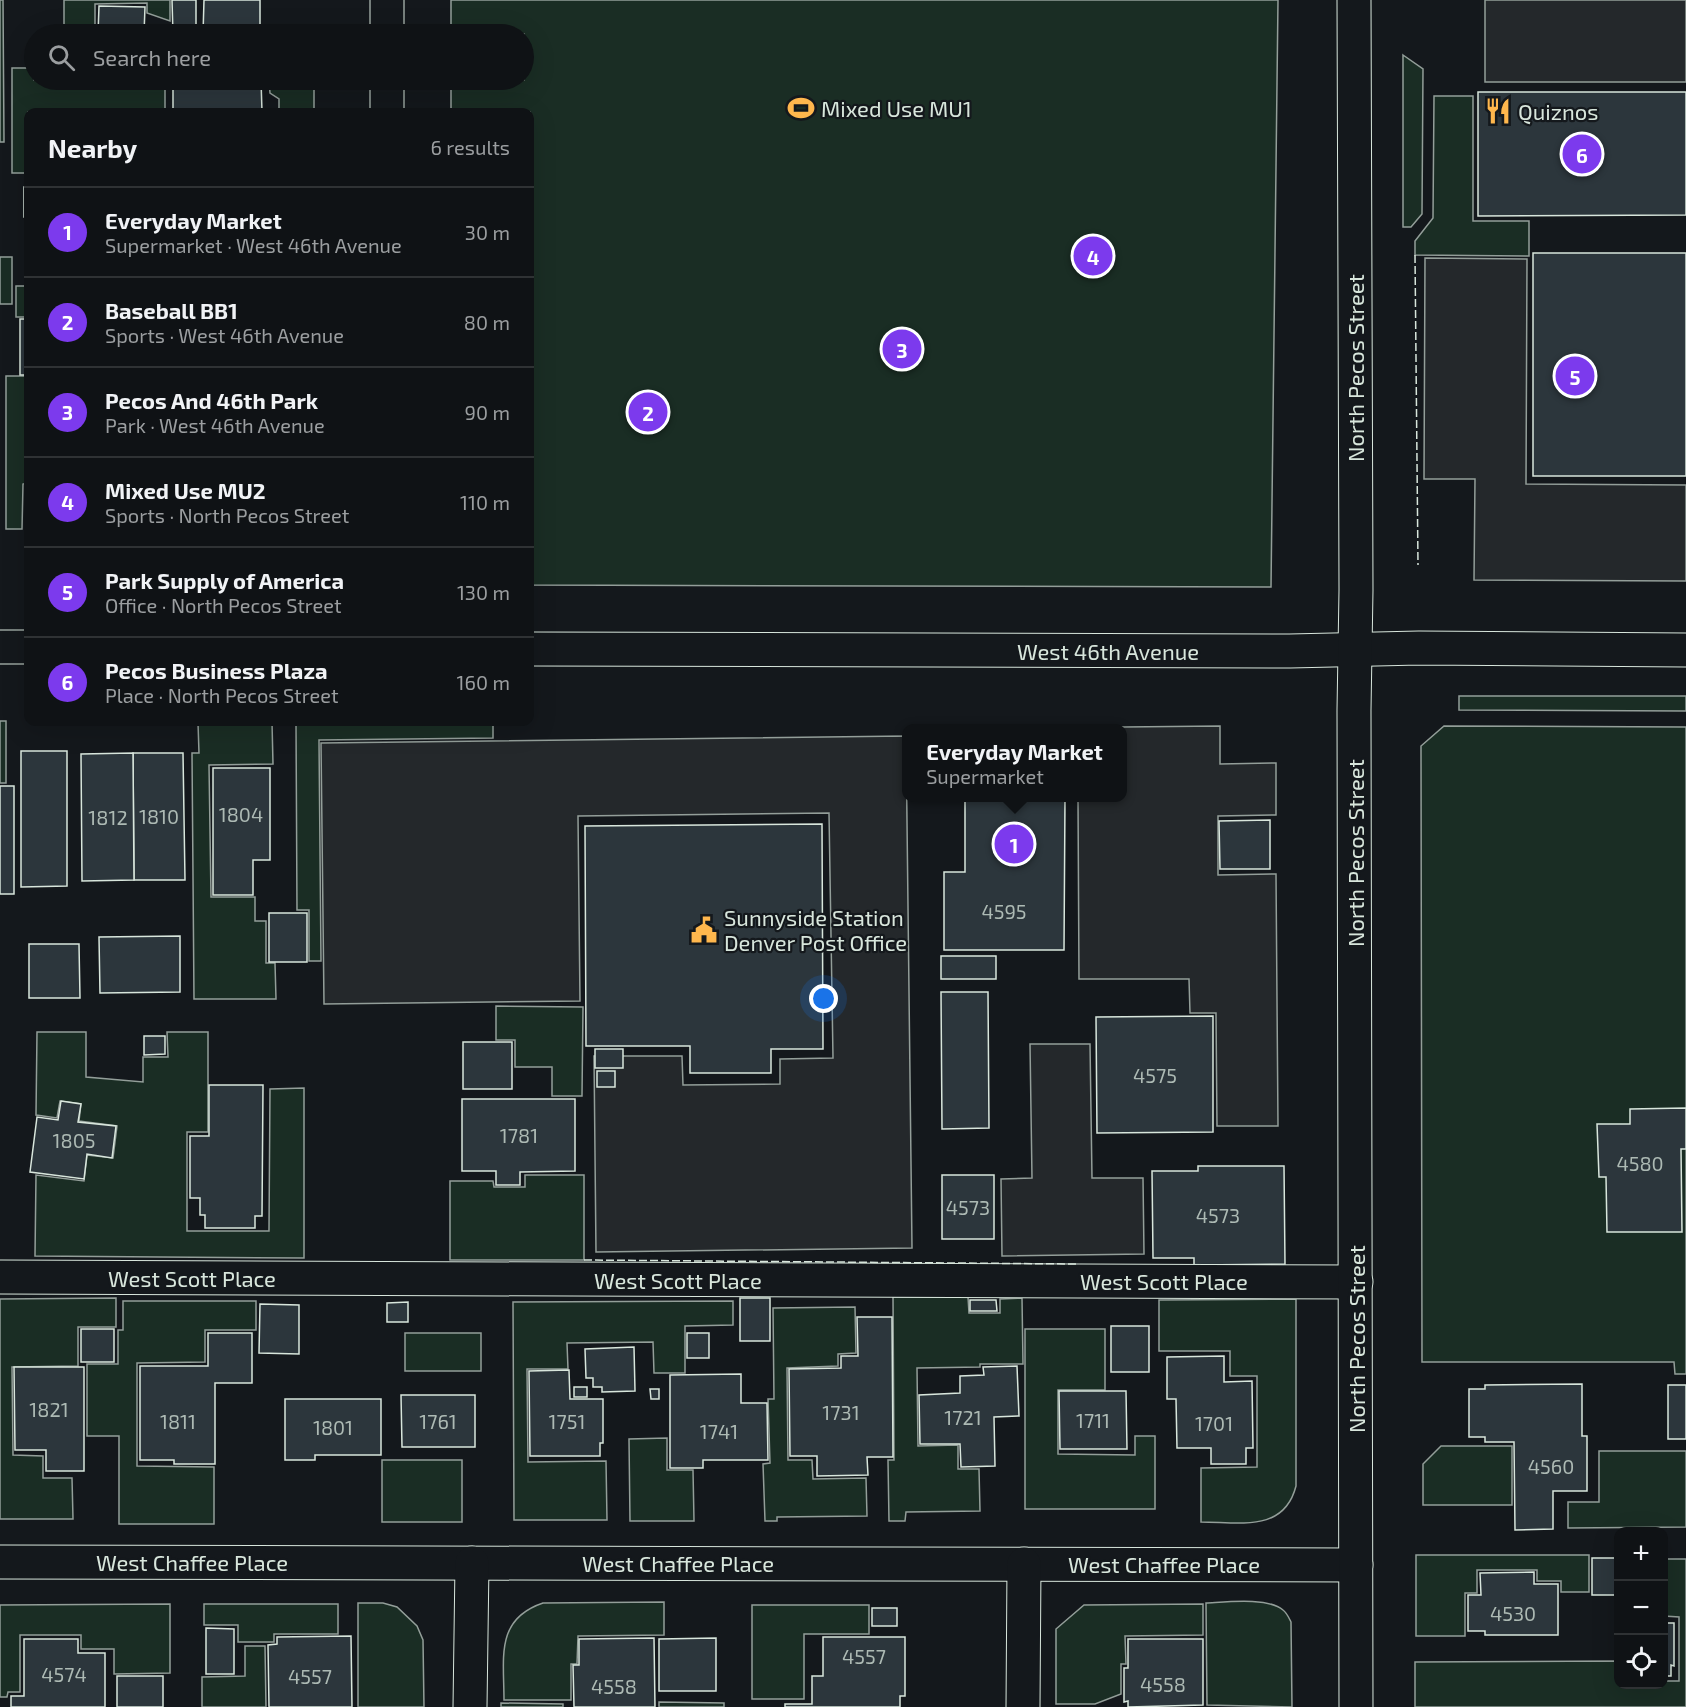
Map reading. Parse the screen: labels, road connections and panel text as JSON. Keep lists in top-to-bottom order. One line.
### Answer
{"streets":{"street":["North Pecos Street","West 46th Avenue","West Scott Place","West Chaffee Place"]},"crossings":[["North Pecos Street","West 46th Avenue"],["North Pecos Street","West Scott Place"],["North Pecos Street","West Chaffee Place"]],"places":{"sports":["Mixed Use MU1"],"restaurant":["Quiznos"],"public building":["Sunnyside Station Denver Post Office"]},"house_numbers":["1804","1810","1812","4595","4575","1781","1805","4580","4573","4573","1821","1731","1721","1711","1811","1761","1751","1701","1801","1741","4560","4530","4557","4574","4557","4558","4558"],"page":{"search":"Search here","heading":["Nearby","6 results"],"pins":["6","4","3","5","2","1"],"list":[{"mark":"1","name":"Everyday Market","note":"Supermarket · West 46th Avenue","value":"30 m"},{"mark":"2","name":"Baseball BB1","note":"Sports · West 46th Avenue","value":"80 m"},{"mark":"3","name":"Pecos And 46th Park","note":"Park · West 46th Avenue","value":"90 m"},{"mark":"4","name":"Mixed Use MU2","note":"Sports · North Pecos Street","value":"110 m"},{"mark":"5","name":"Park Supply of America","note":"Office · North Pecos Street","value":"130 m"},{"mark":"6","name":"Pecos Business Plaza","note":"Place · North Pecos Street","value":"160 m"}],"popup":["Everyday Market","Supermarket"],"map_buttons":["+","−"]}}
